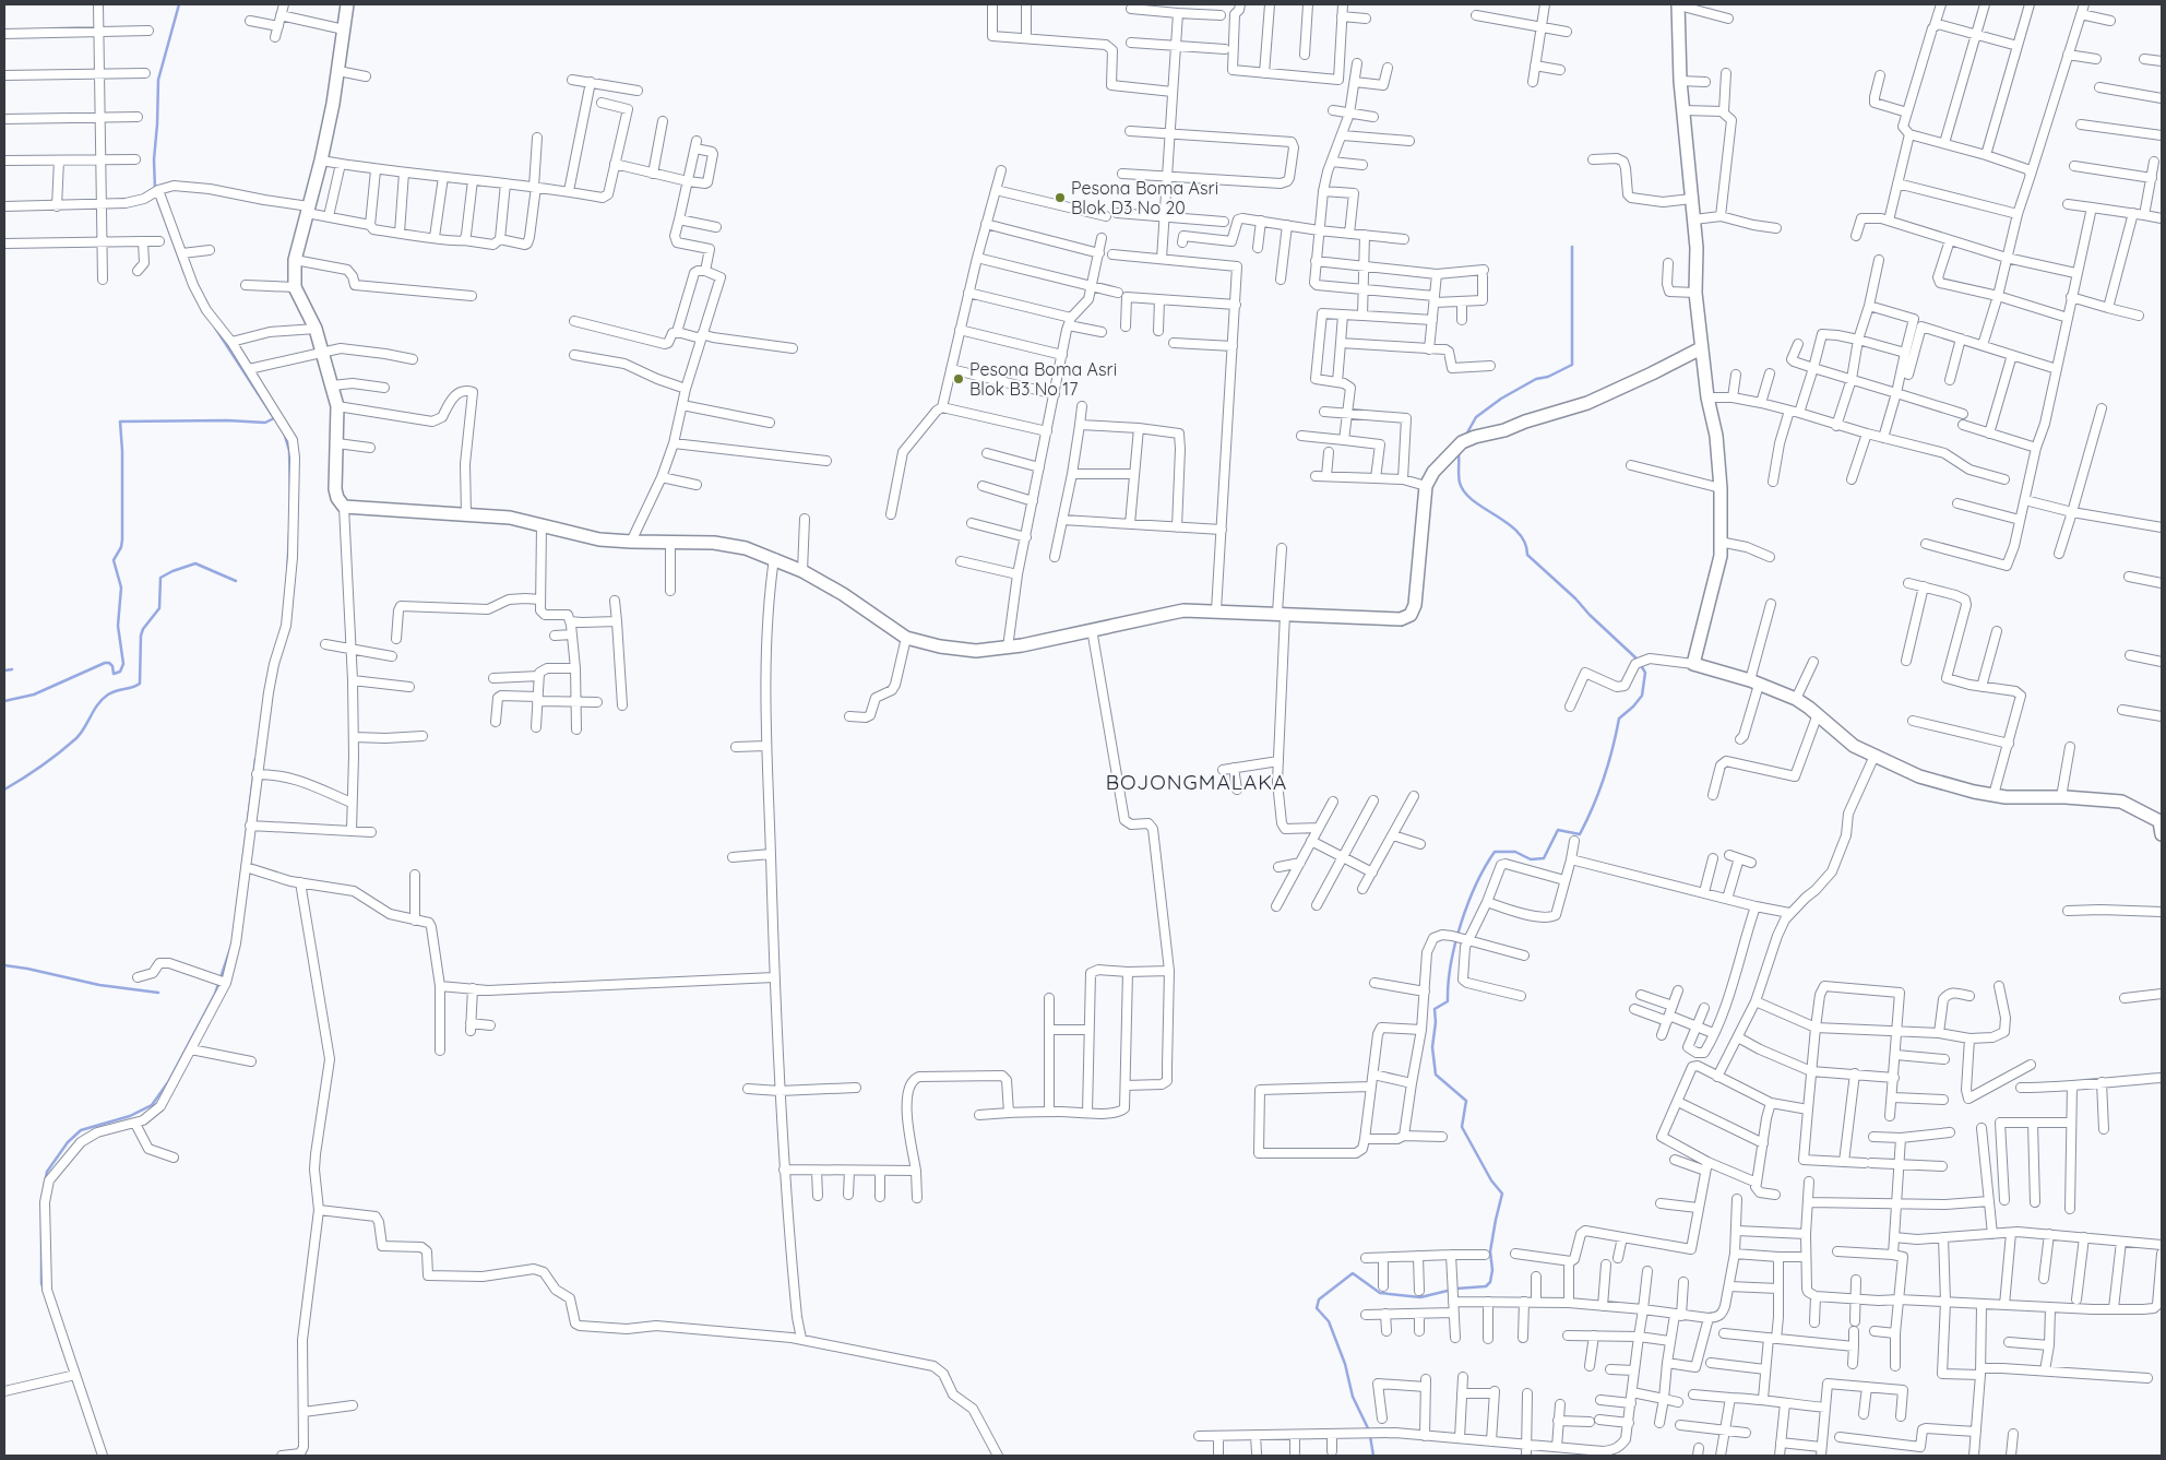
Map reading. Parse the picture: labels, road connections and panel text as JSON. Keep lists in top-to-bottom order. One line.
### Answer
{"districts":["BOJONGMALAKA"],"places":["Pesona Boma Asri Blok D3 No 20","Pesona Boma Asri Blok B3 No 17"]}
